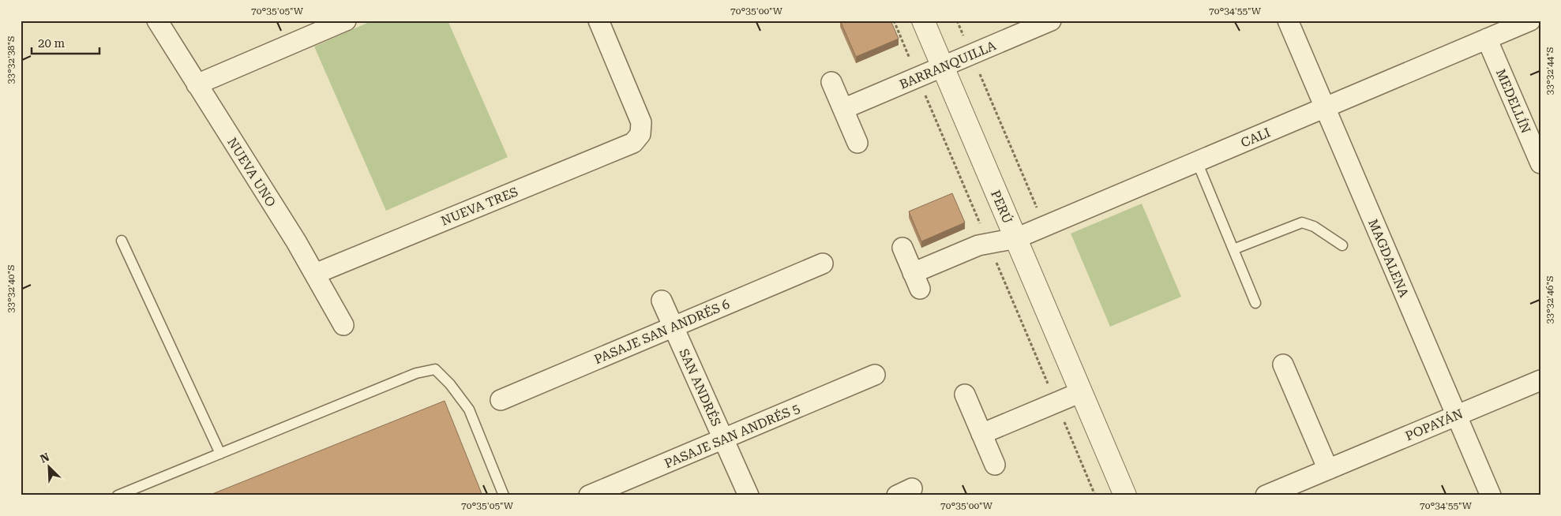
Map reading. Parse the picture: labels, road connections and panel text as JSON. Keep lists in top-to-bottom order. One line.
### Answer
{"streets":{"street":["BARRANQUILLA","MEDELLÍN","CALI","NUEVA UNO","NUEVA TRES","PERÚ","MAGDALENA","PASAJE SAN ANDRÉS 6","SAN ANDRÉS","POPAYÁN","PASAJE SAN ANDRÉS 5"]},"crossings":[["BARRANQUILLA","PERÚ"],["MEDELLÍN","CALI"],["CALI","PERÚ"],["CALI","MAGDALENA"],["NUEVA UNO","NUEVA TRES"],["MAGDALENA","POPAYÁN"],["PASAJE SAN ANDRÉS 6","SAN ANDRÉS"],["SAN ANDRÉS","PASAJE SAN ANDRÉS 5"]],"scale_bar":"20 m","north":"top left","coordinates":["70°35'05\"W","70°35'00\"W","70°34'55\"W","33°32'38\"S","33°32'44\"S","33°32'40\"S","33°32'46\"S"]}
